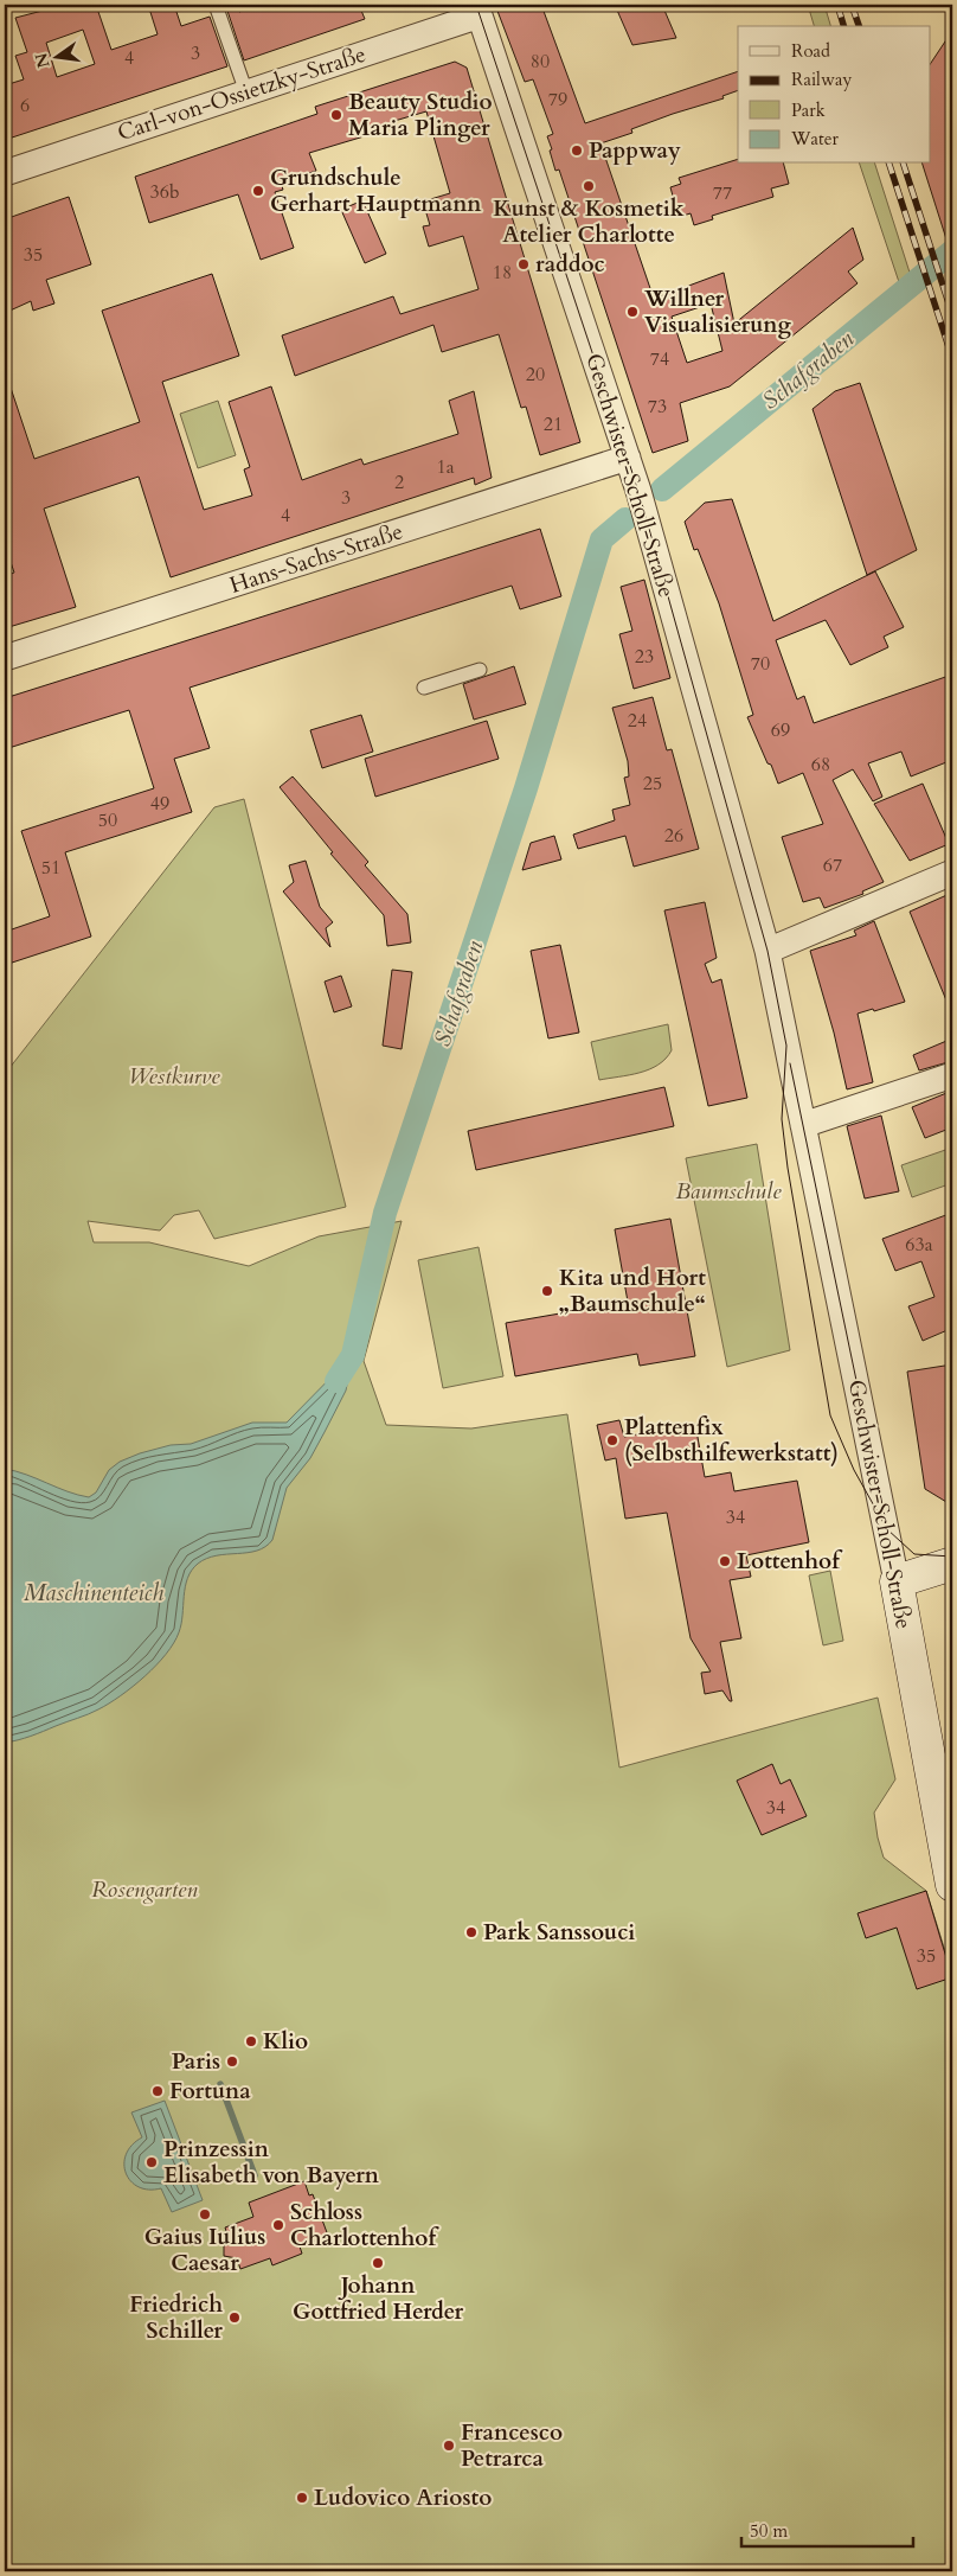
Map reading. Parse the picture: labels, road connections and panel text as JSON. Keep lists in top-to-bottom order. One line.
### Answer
{"streets":{"street":["Carl-von-Ossietzky-Straße","Geschwister-Scholl-Straße","Hans-Sachs-Straße"]},"crossings":[["Carl-von-Ossietzky-Straße","Geschwister-Scholl-Straße"],["Geschwister-Scholl-Straße","Hans-Sachs-Straße"]],"water":["Schafgraben","Maschinenteich"],"parks":["Westkurve","Baumschule","Rosengarten"],"places":["Beauty Studio Maria Plinger","Pappway","Kunst & Kosmetik Atelier Charlotte","Grundschule Gerhart Hauptmann","raddoc","Willner Visualisierung","Kita und Hort „Baumschule“","Plattenfix (Selbsthilfewerkstatt)","Lottenhof","Park Sanssouci","Klio","Paris","Fortuna","Prinzessin Elisabeth von Bayern","Gaius Iulius Caesar","Schloss Charlottenhof","Johann Gottfried Herder","Friedrich Schiller","Francesco Petrarca","Ludovico Ariosto"],"house_numbers":["3","4","80","79","6","36b","77","35","18","74","20","73","21","1a","2","3","4","23","70","24","69","68","25","49","50","26","67","51","63a","34","34","35"],"legend":["Road","Railway","Park","Water"],"scale_bar":"50 m","north":"left"}
